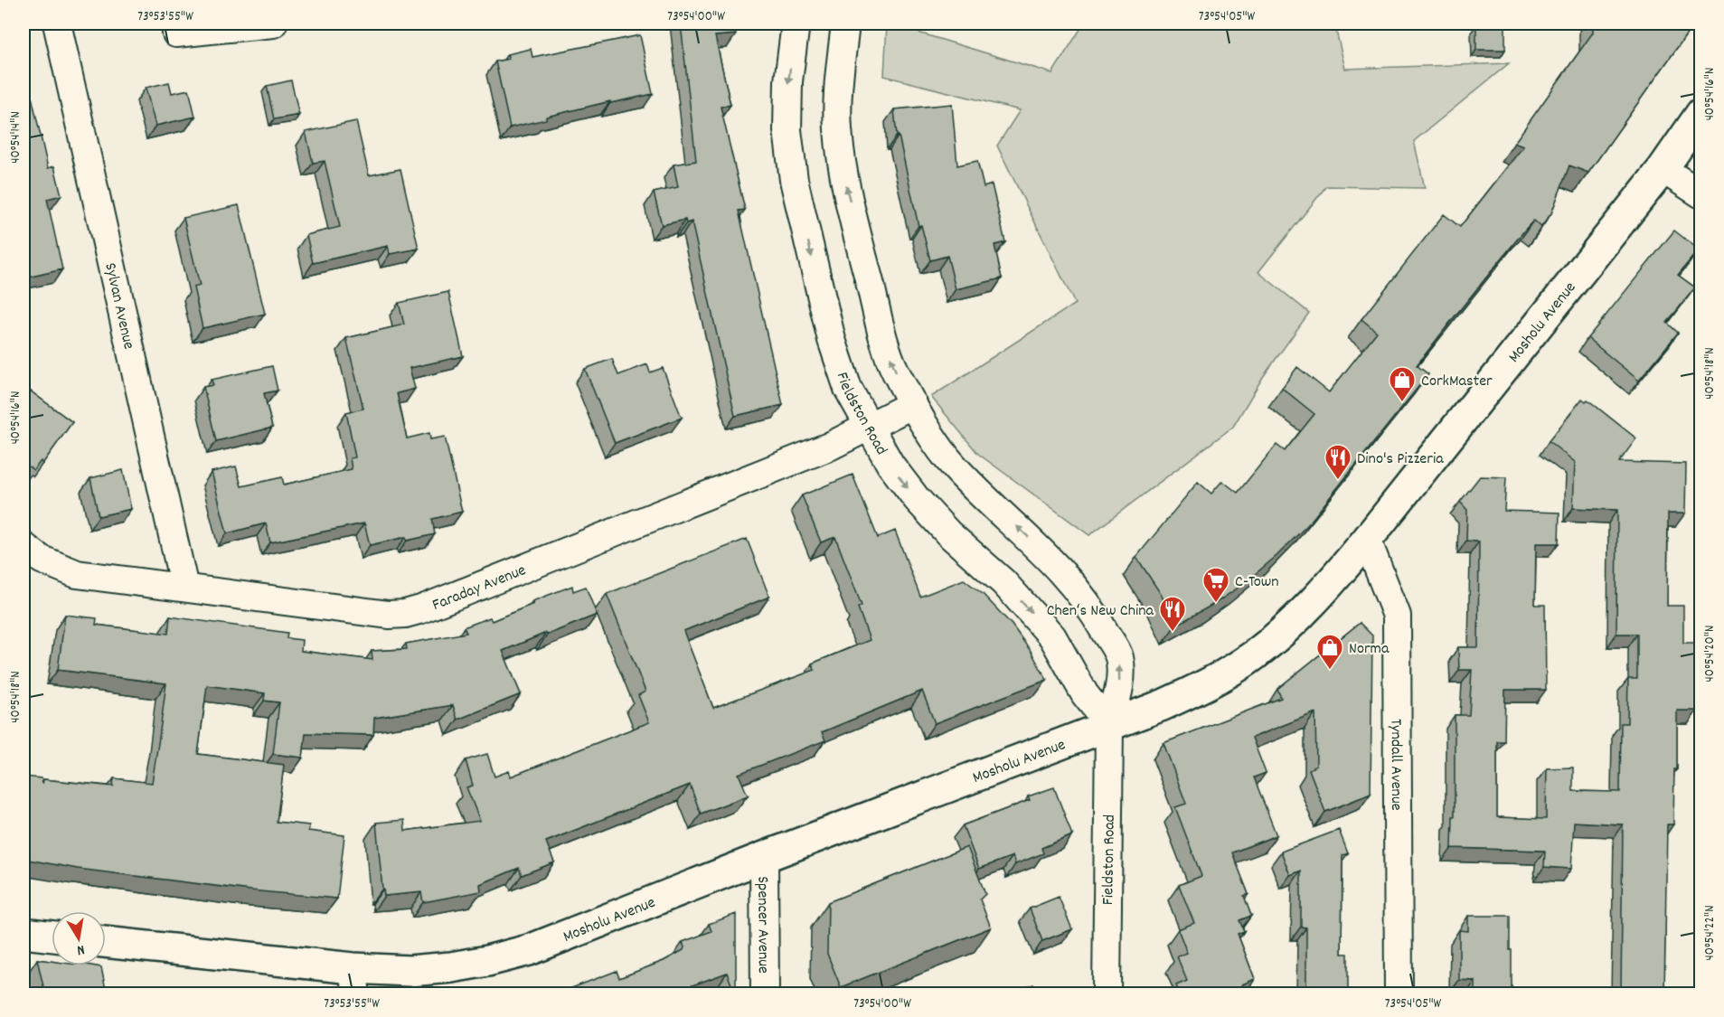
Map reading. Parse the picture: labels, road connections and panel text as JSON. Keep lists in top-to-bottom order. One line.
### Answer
{"streets":{"street":["Sylvan Avenue","Mosholu Avenue","Fieldston Road","Faraday Avenue","Tyndall Avenue","Spencer Avenue"]},"crossings":[["Sylvan Avenue","Faraday Avenue"],["Mosholu Avenue","Fieldston Road"],["Mosholu Avenue","Tyndall Avenue"],["Mosholu Avenue","Spencer Avenue"],["Fieldston Road","Faraday Avenue"]],"places":{"shop":["CorkMaster","Norma"],"restaurant":["Dino's Pizzeria","Chen‘s New China"],"supermarket":["C-Town"]},"north":"bottom","coordinates":["73°53'55\"W","73°54'00\"W","73°54'05\"W","40°54'16\"N","40°54'14\"N","40°54'18\"N","40°54'20\"N","40°54'22\"N"]}
